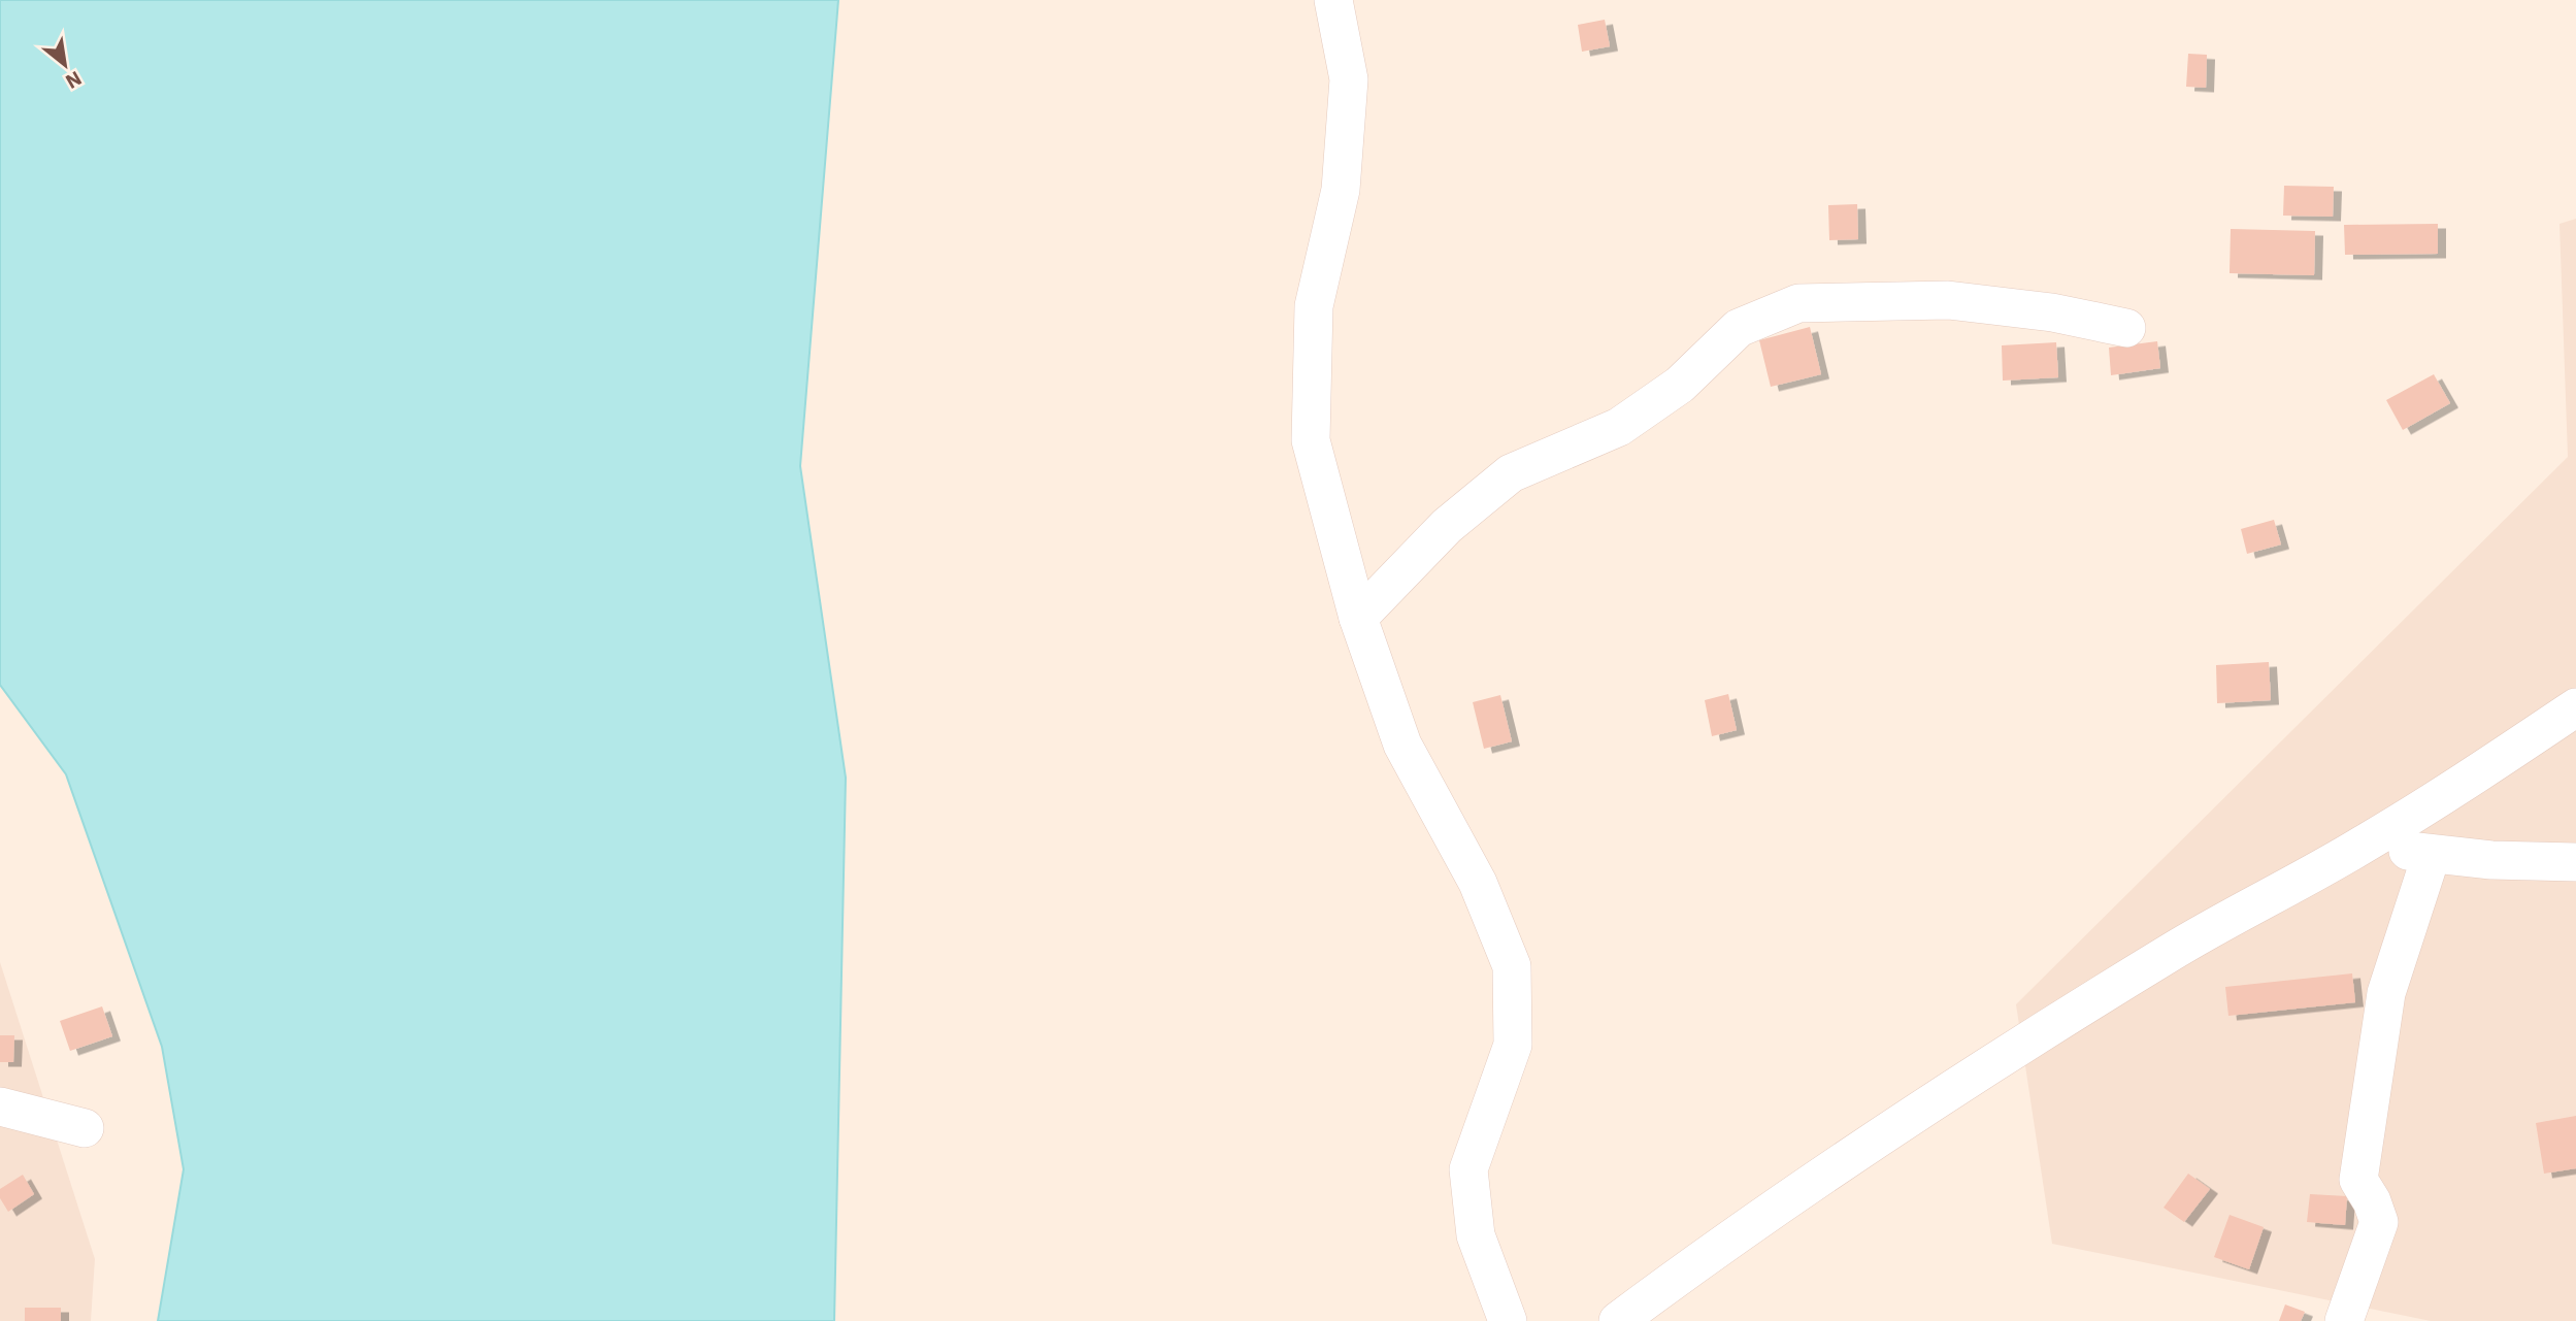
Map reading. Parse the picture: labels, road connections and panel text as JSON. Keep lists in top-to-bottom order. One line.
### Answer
{"north":"bottom right"}
